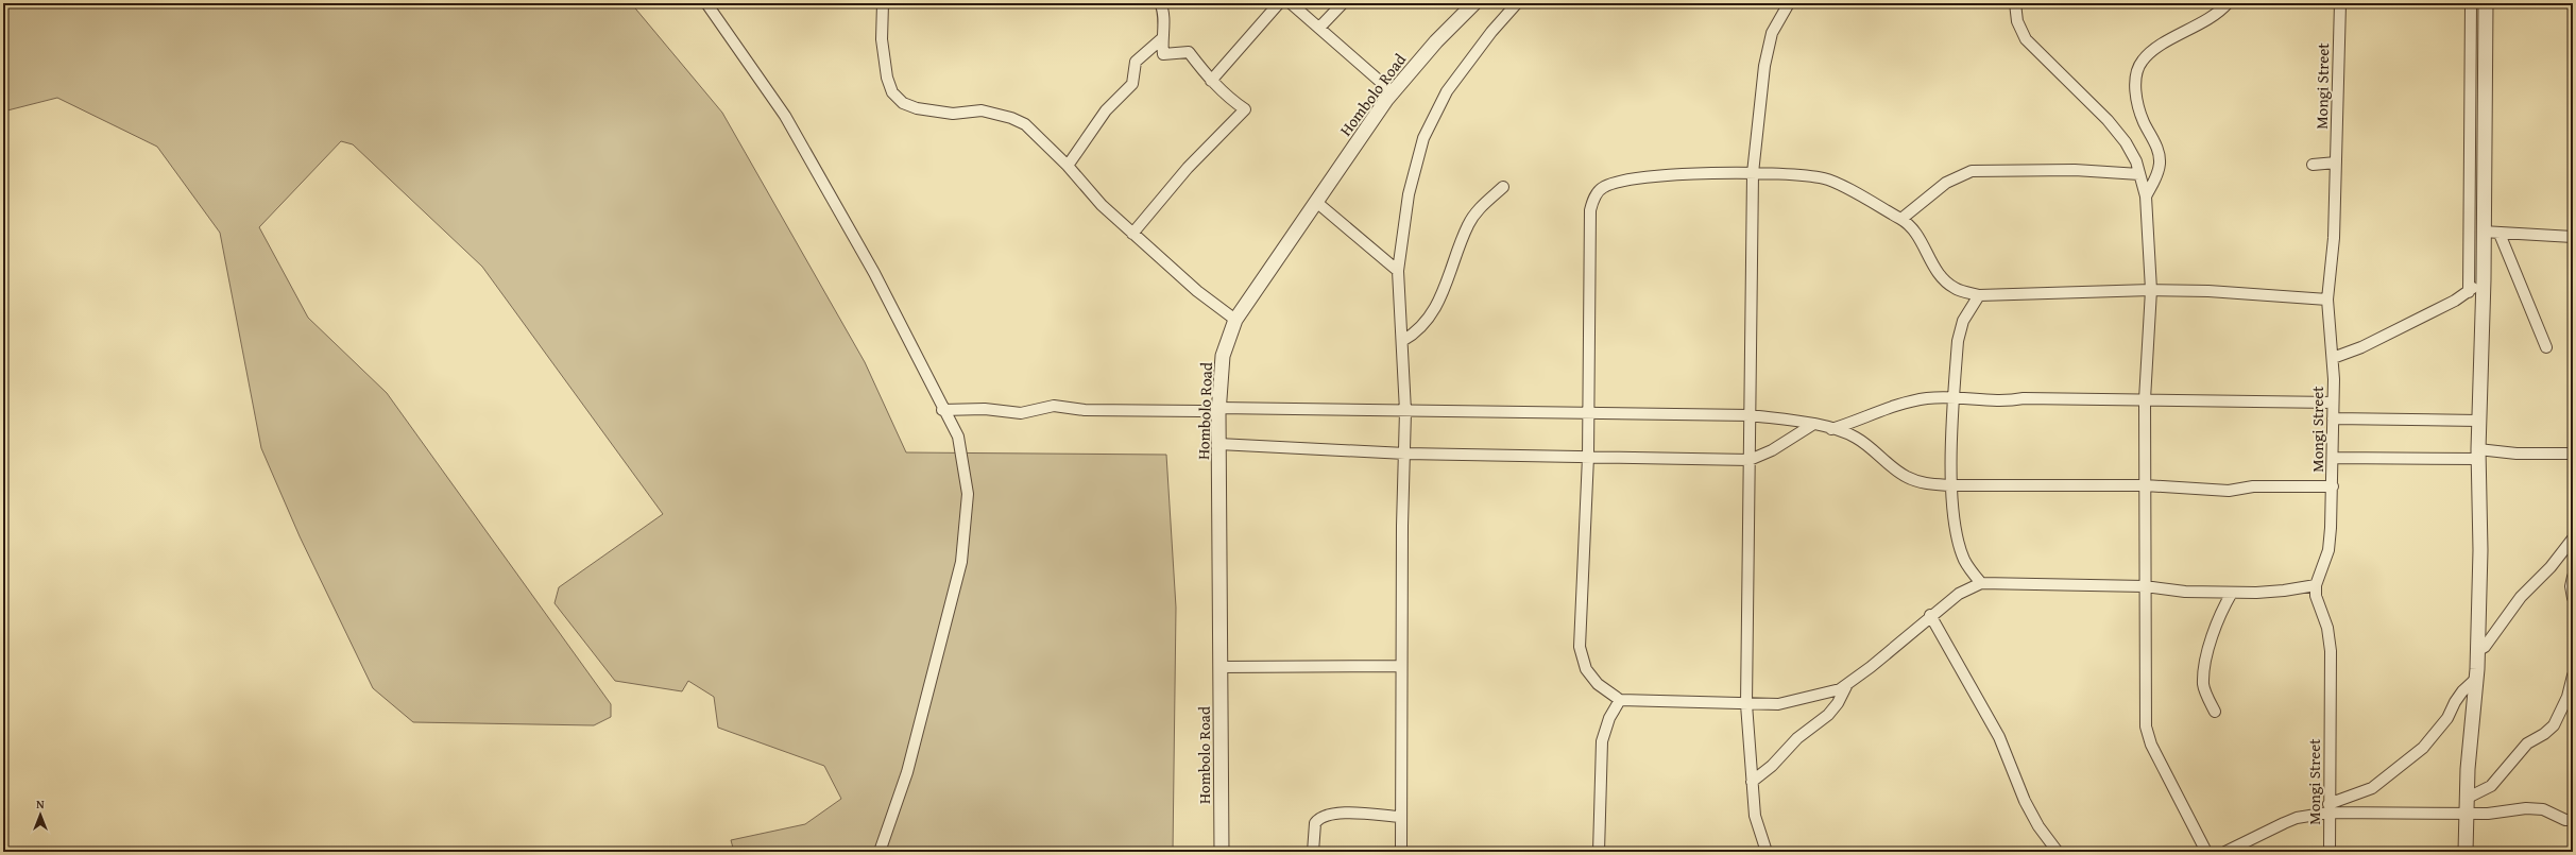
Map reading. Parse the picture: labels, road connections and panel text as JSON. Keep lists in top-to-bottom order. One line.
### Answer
{"streets":{"street":["Mongi Street","Hombolo Road"]},"north":"top"}
